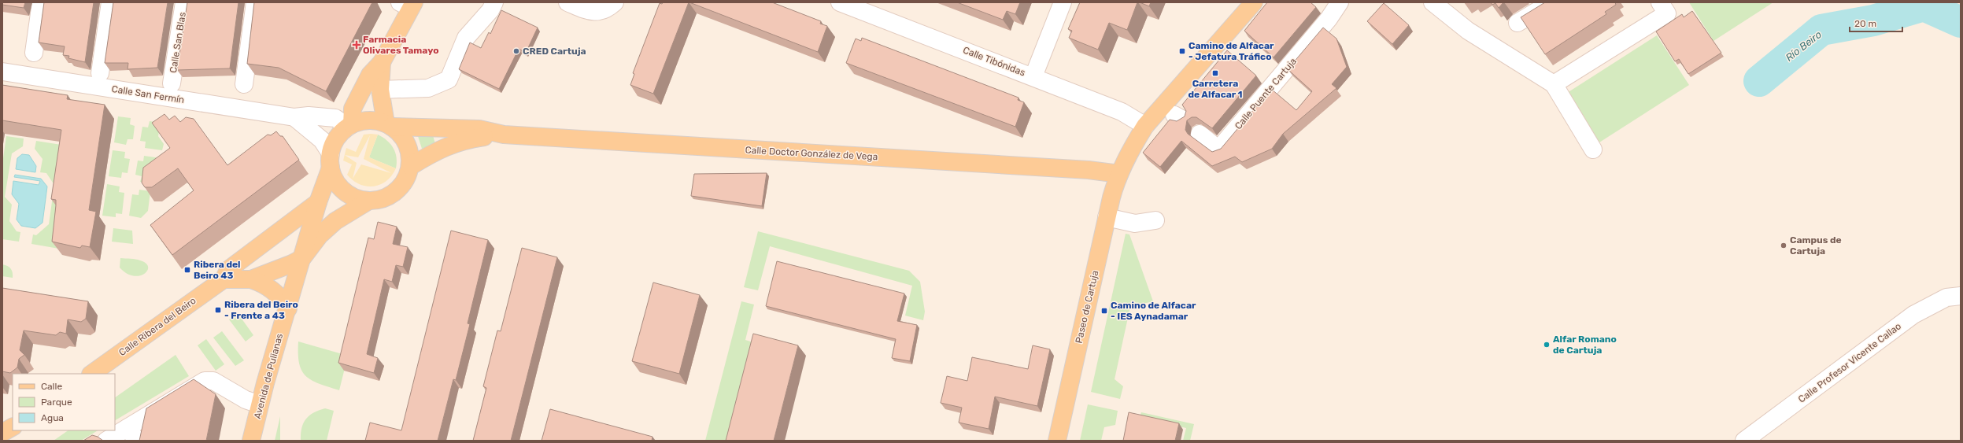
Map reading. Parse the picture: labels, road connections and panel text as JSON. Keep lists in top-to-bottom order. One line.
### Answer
{"streets":{"main road":["Calle Doctor González de Vega","Paseo de Cartuja","Calle Ribera del Beiro","Avenida de Pulianas"],"street":["Calle San Blas","Calle Tibónidas","Calle Puente Cartuja","Calle San Fermín","Calle Profesor Vicente Callao"]},"crossings":[["Calle Tibónidas","Paseo de Cartuja"],["Calle San Fermín","Calle Doctor González de Vega"],["Calle San Fermín","Avenida de Pulianas"],["Calle Doctor González de Vega","Paseo de Cartuja"],["Calle Doctor González de Vega","Avenida de Pulianas"],["Calle Ribera del Beiro","Avenida de Pulianas"]],"water":["Río Beiro"],"places":{"health":["Farmacia Olivares Tamayo"],"other":["CRED Cartuja","Campus de Cartuja","Alfar Romano de Cartuja"],"transit":["Camino de Alfacar - Jefatura Tráfico","Carretera de Alfacar 1","Ribera del Beiro 43","Ribera del Beiro - Frente a 43","Camino de Alfacar - IES Aynadamar"]},"legend":["Calle","Parque","Agua"],"scale_bar":"20 m"}
